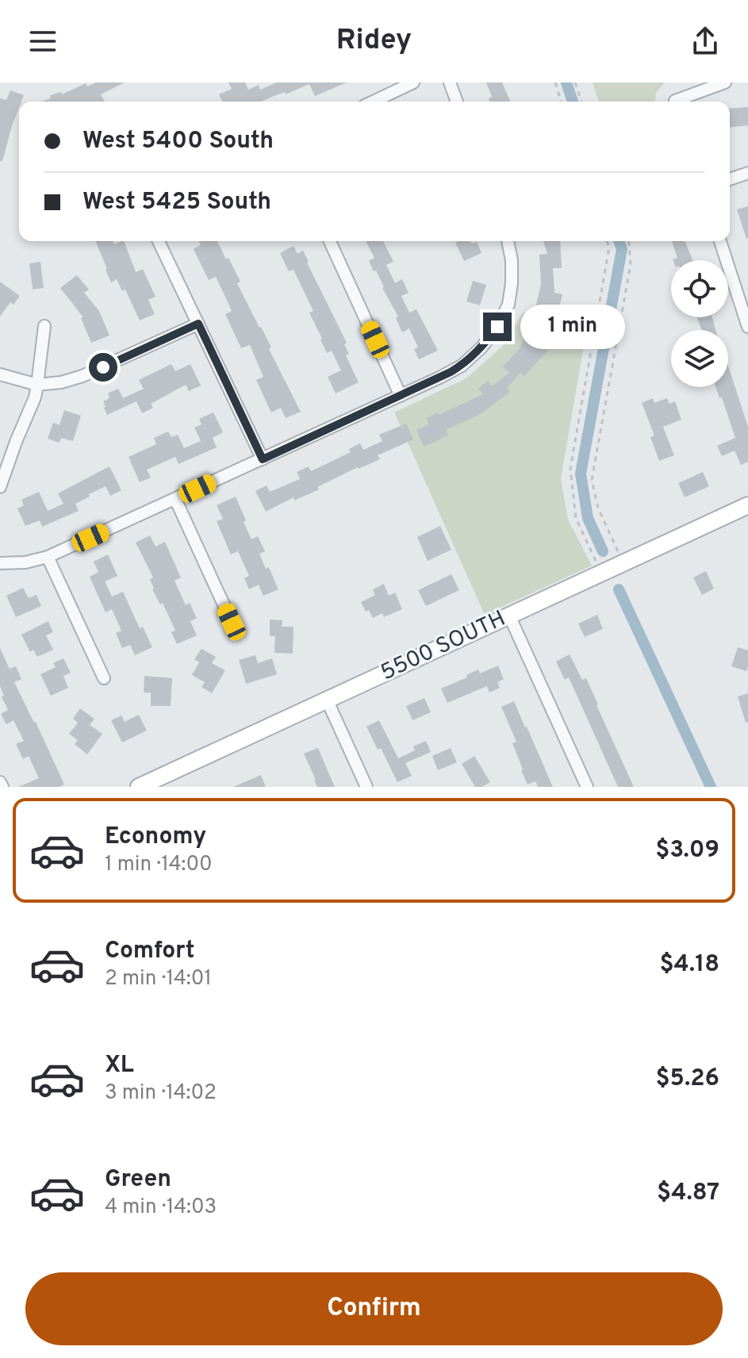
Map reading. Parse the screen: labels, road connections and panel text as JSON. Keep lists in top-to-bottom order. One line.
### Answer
{"streets":{"main road":["5500 SOUTH"]},"page":{"header":"Ridey","banner":["West 5400 South","West 5425 South"],"bubble":"1 min","list":[{"name":"Economy","note":"1 min · 14:00","value":"$3.09"},{"name":"Comfort","note":"2 min · 14:01","value":"$4.18"},{"name":"XL","note":"3 min · 14:02","value":"$5.26"},{"name":"Green","note":"4 min · 14:03","value":"$4.87"}],"buttons":"Confirm"}}
